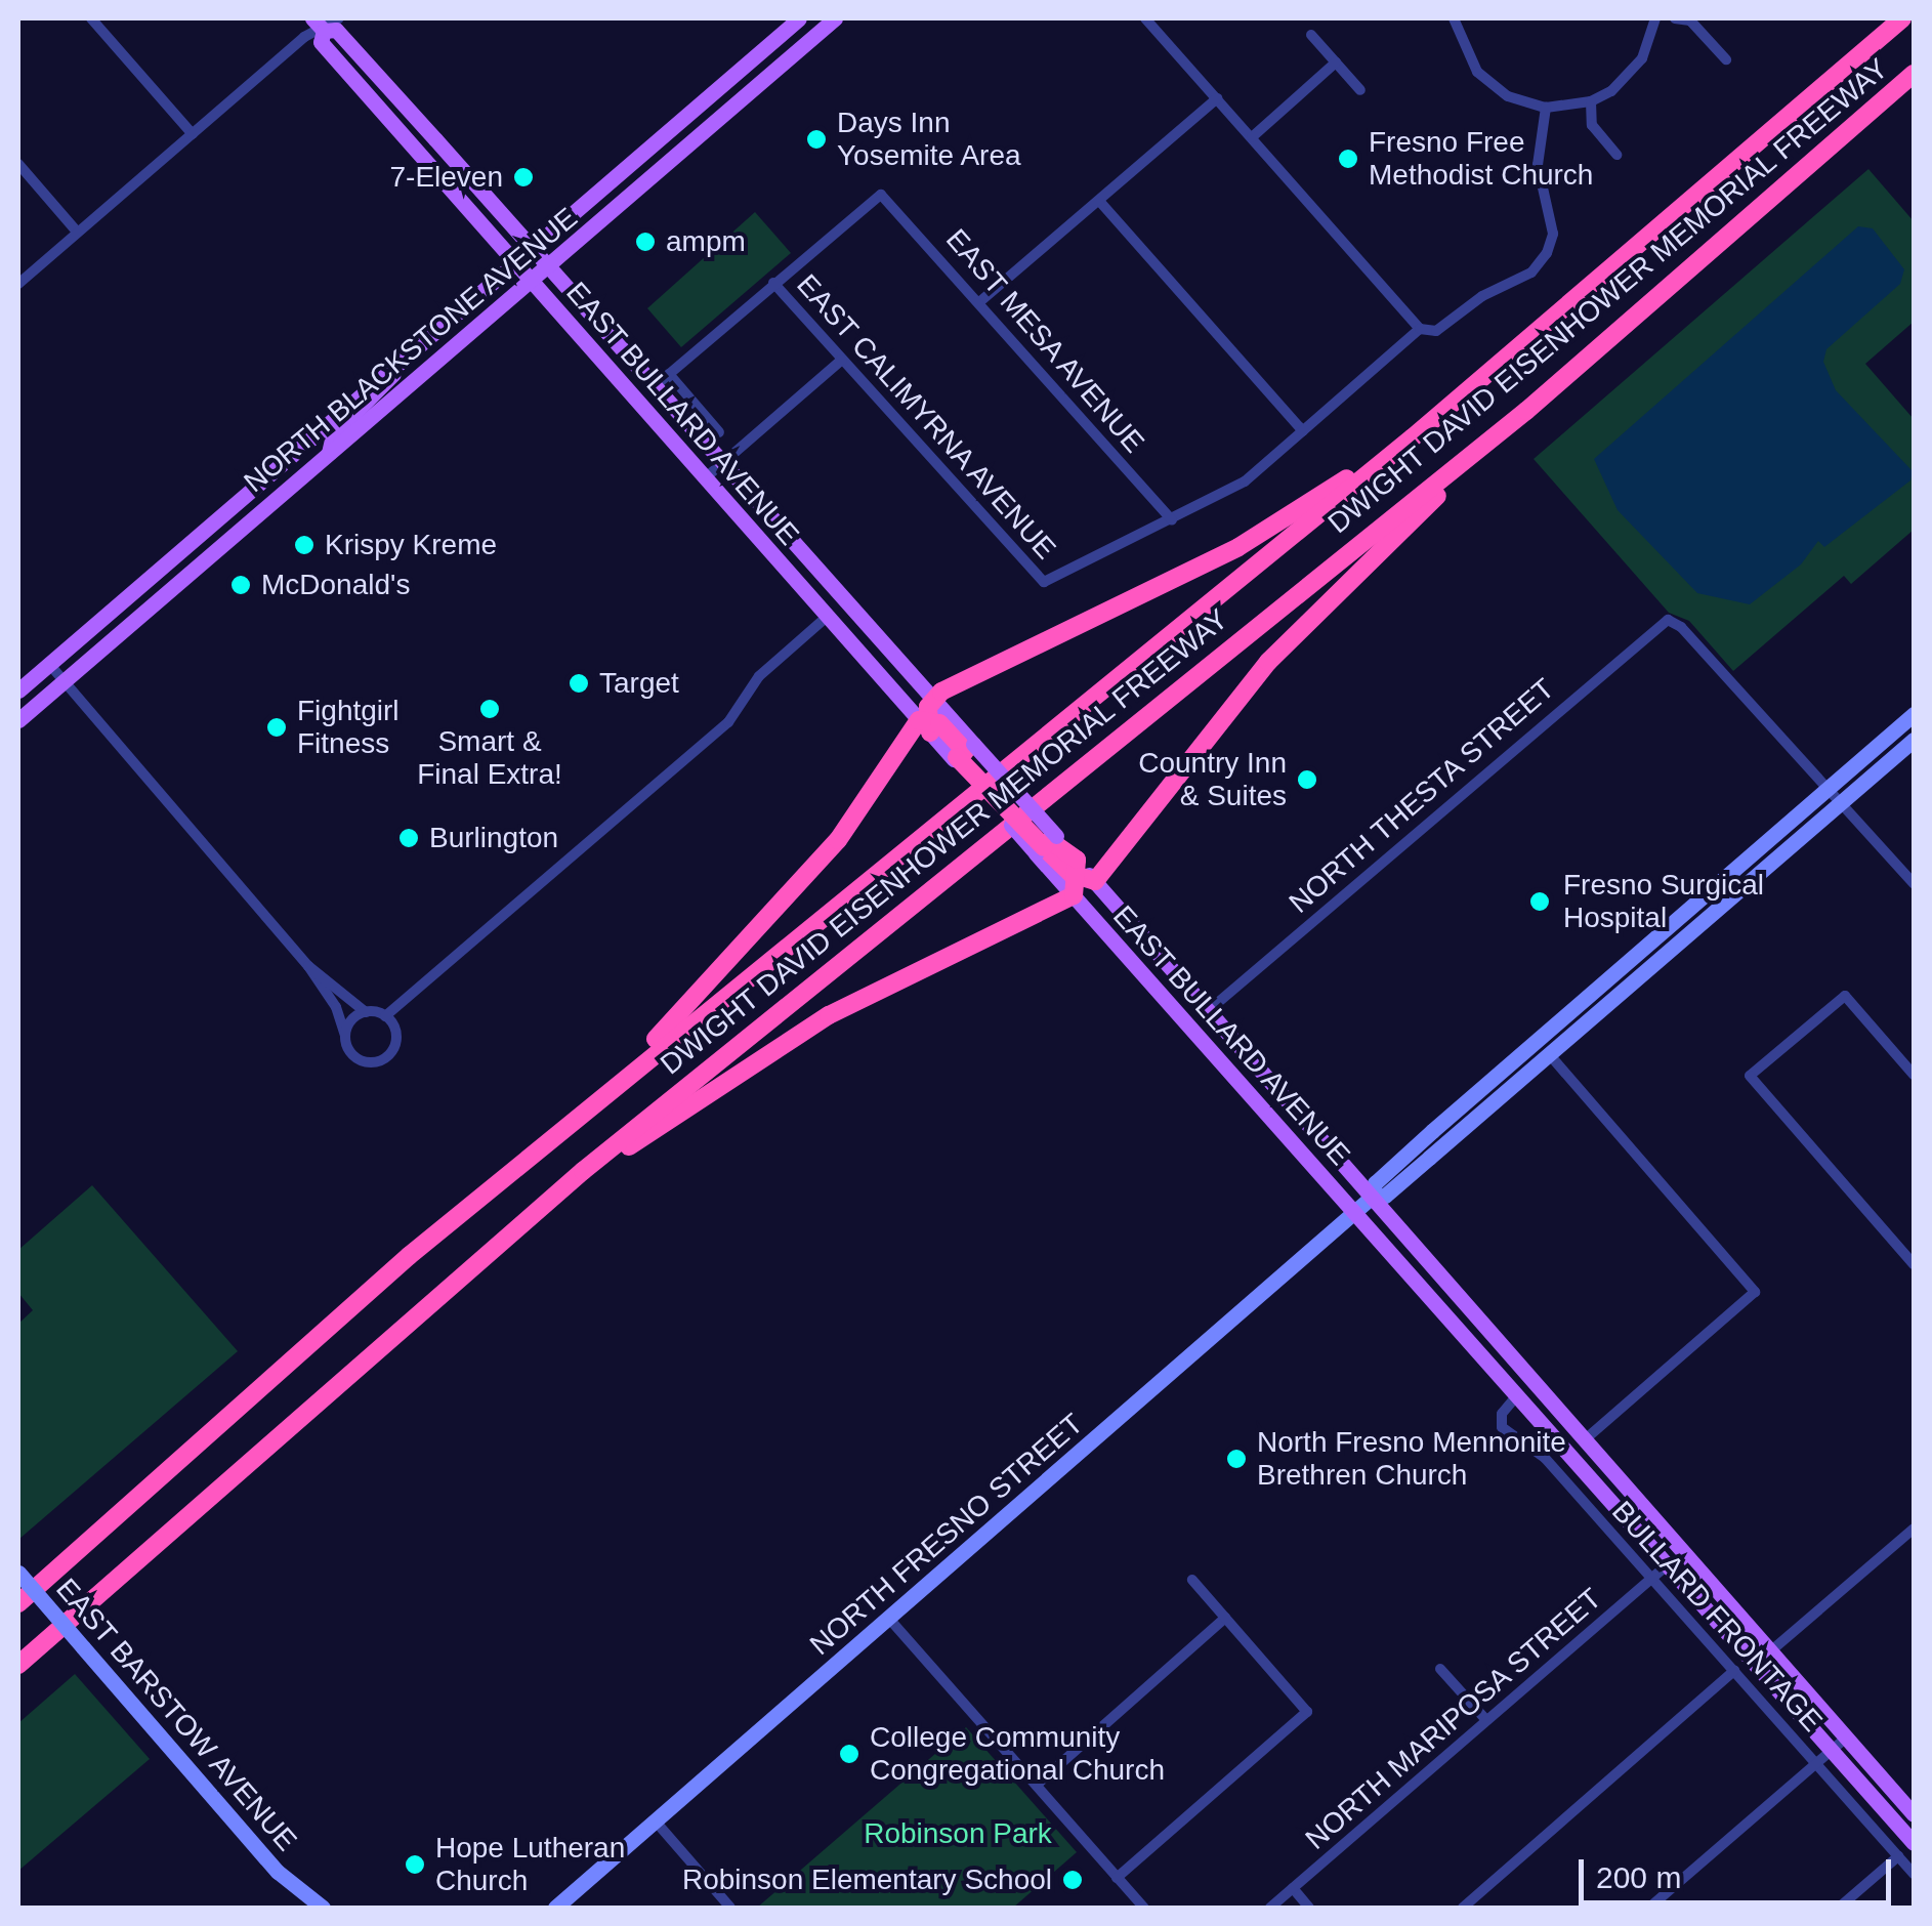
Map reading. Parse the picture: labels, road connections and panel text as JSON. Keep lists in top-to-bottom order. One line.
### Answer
{"streets":{"highway":["DWIGHT DAVID EISENHOWER MEMORIAL FREEWAY"],"main road":["NORTH BLACKSTONE AVENUE","EAST BULLARD AVENUE","NORTH FRESNO STREET","EAST BARSTOW AVENUE"],"street":["EAST MESA AVENUE","EAST CALIMYRNA AVENUE","NORTH THESTA STREET","BULLARD FRONTAGE","NORTH MARIPOSA STREET"]},"crossings":[["EAST MESA AVENUE","EAST CALIMYRNA AVENUE"],["NORTH BLACKSTONE AVENUE","EAST BULLARD AVENUE"],["EAST BULLARD AVENUE","NORTH THESTA STREET"],["EAST BULLARD AVENUE","NORTH FRESNO STREET"],["EAST BULLARD AVENUE","BULLARD FRONTAGE"],["EAST BULLARD AVENUE","NORTH MARIPOSA STREET"],["NORTH THESTA STREET","NORTH FRESNO STREET"],["BULLARD FRONTAGE","NORTH MARIPOSA STREET"]],"parks":["Robinson Park"],"places":["Days Inn Yosemite Area","Fresno Free Methodist Church","7-Eleven","ampm","Krispy Kreme","McDonald's","Target","Smart & Final Extra!","Fightgirl Fitness","Country Inn & Suites","Burlington","Fresno Surgical Hospital","North Fresno Mennonite Brethren Church","College Community Congregational Church","Hope Lutheran Church","Robinson Elementary School"],"scale_bar":"200 m"}
